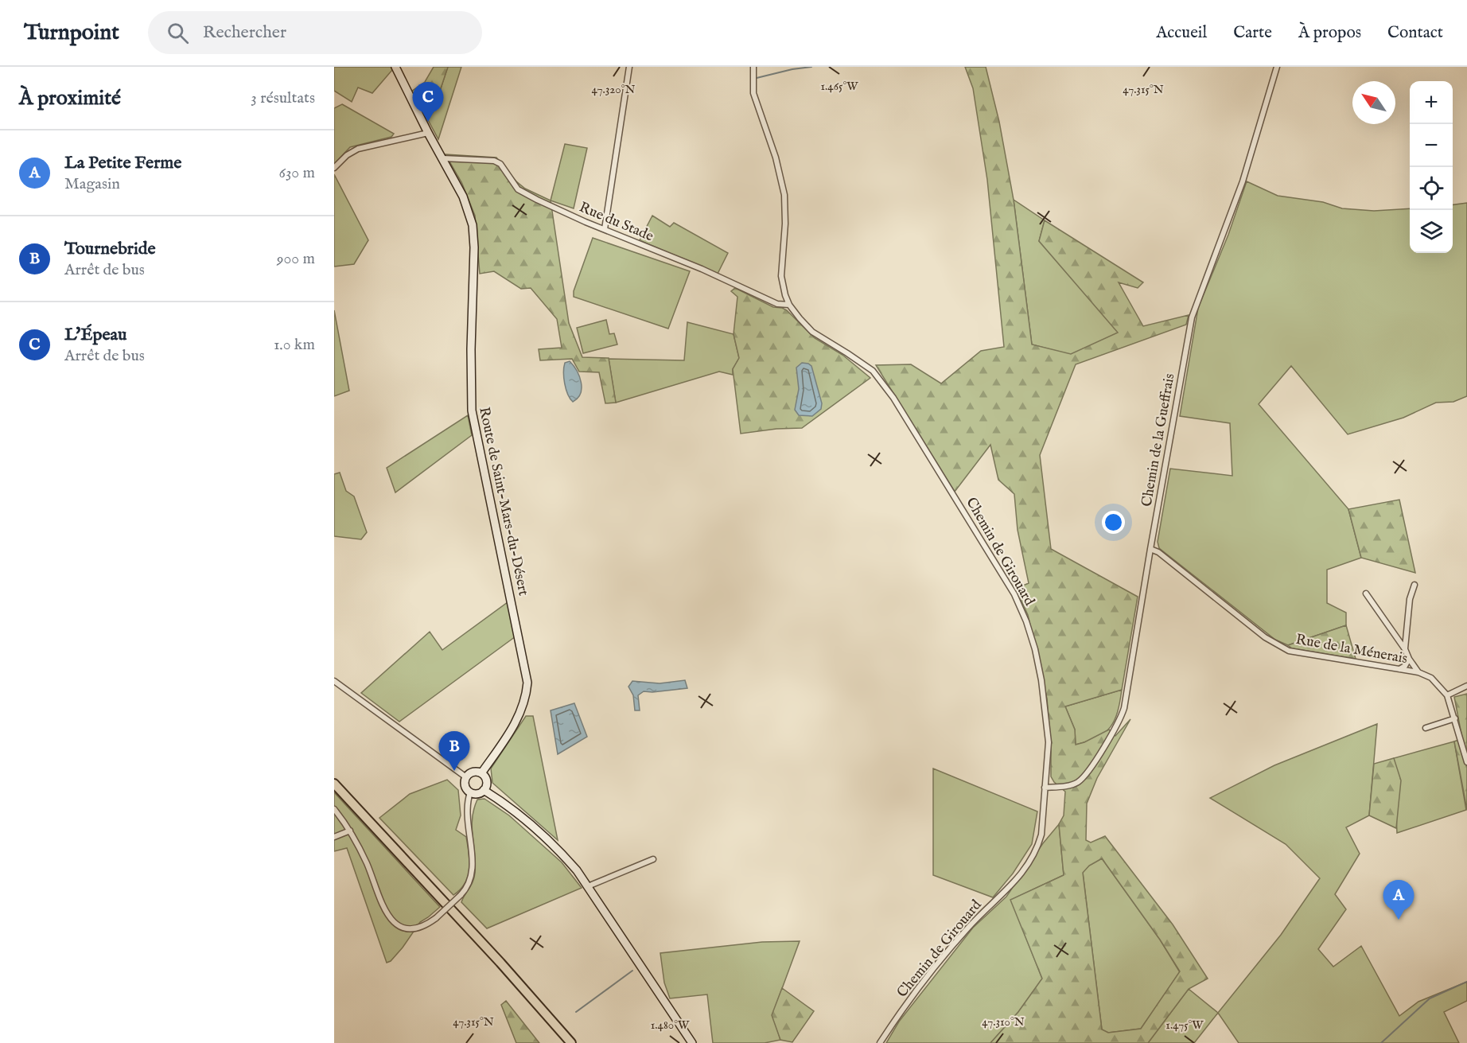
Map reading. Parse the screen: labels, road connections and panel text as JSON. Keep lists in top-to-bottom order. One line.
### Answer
{"streets":{"main road":["Route de Saint-Mars-du-Désert"],"street":["Rue du Stade","Chemin de la Gueffrais","Chemin de Girouard","Rue de la Ménerais"]},"crossings":[["Rue du Stade","Route de Saint-Mars-du-Désert"],["Rue du Stade","Chemin de Girouard"],["Chemin de la Gueffrais","Chemin de Girouard"],["Chemin de la Gueffrais","Rue de la Ménerais"]],"north":"top left","page":{"header":"Turnpoint","search":"Rechercher","nav":["Accueil","Carte","À propos","Contact"],"heading":["À proximité","3 résultats"],"map_buttons":["+","−"],"pins":["C","B","A"],"list":[{"mark":"A","name":"La Petite Ferme","note":"Magasin","value":"630 m"},{"mark":"B","name":"Tournebride","note":"Arrêt de bus","value":"900 m"},{"mark":"C","name":"L'Épeau","note":"Arrêt de bus","value":"1.0 km"}]},"coordinates":["1.465°W","47.320°N","47.315°N","47.310°N","1.480°W","1.475°W"]}
